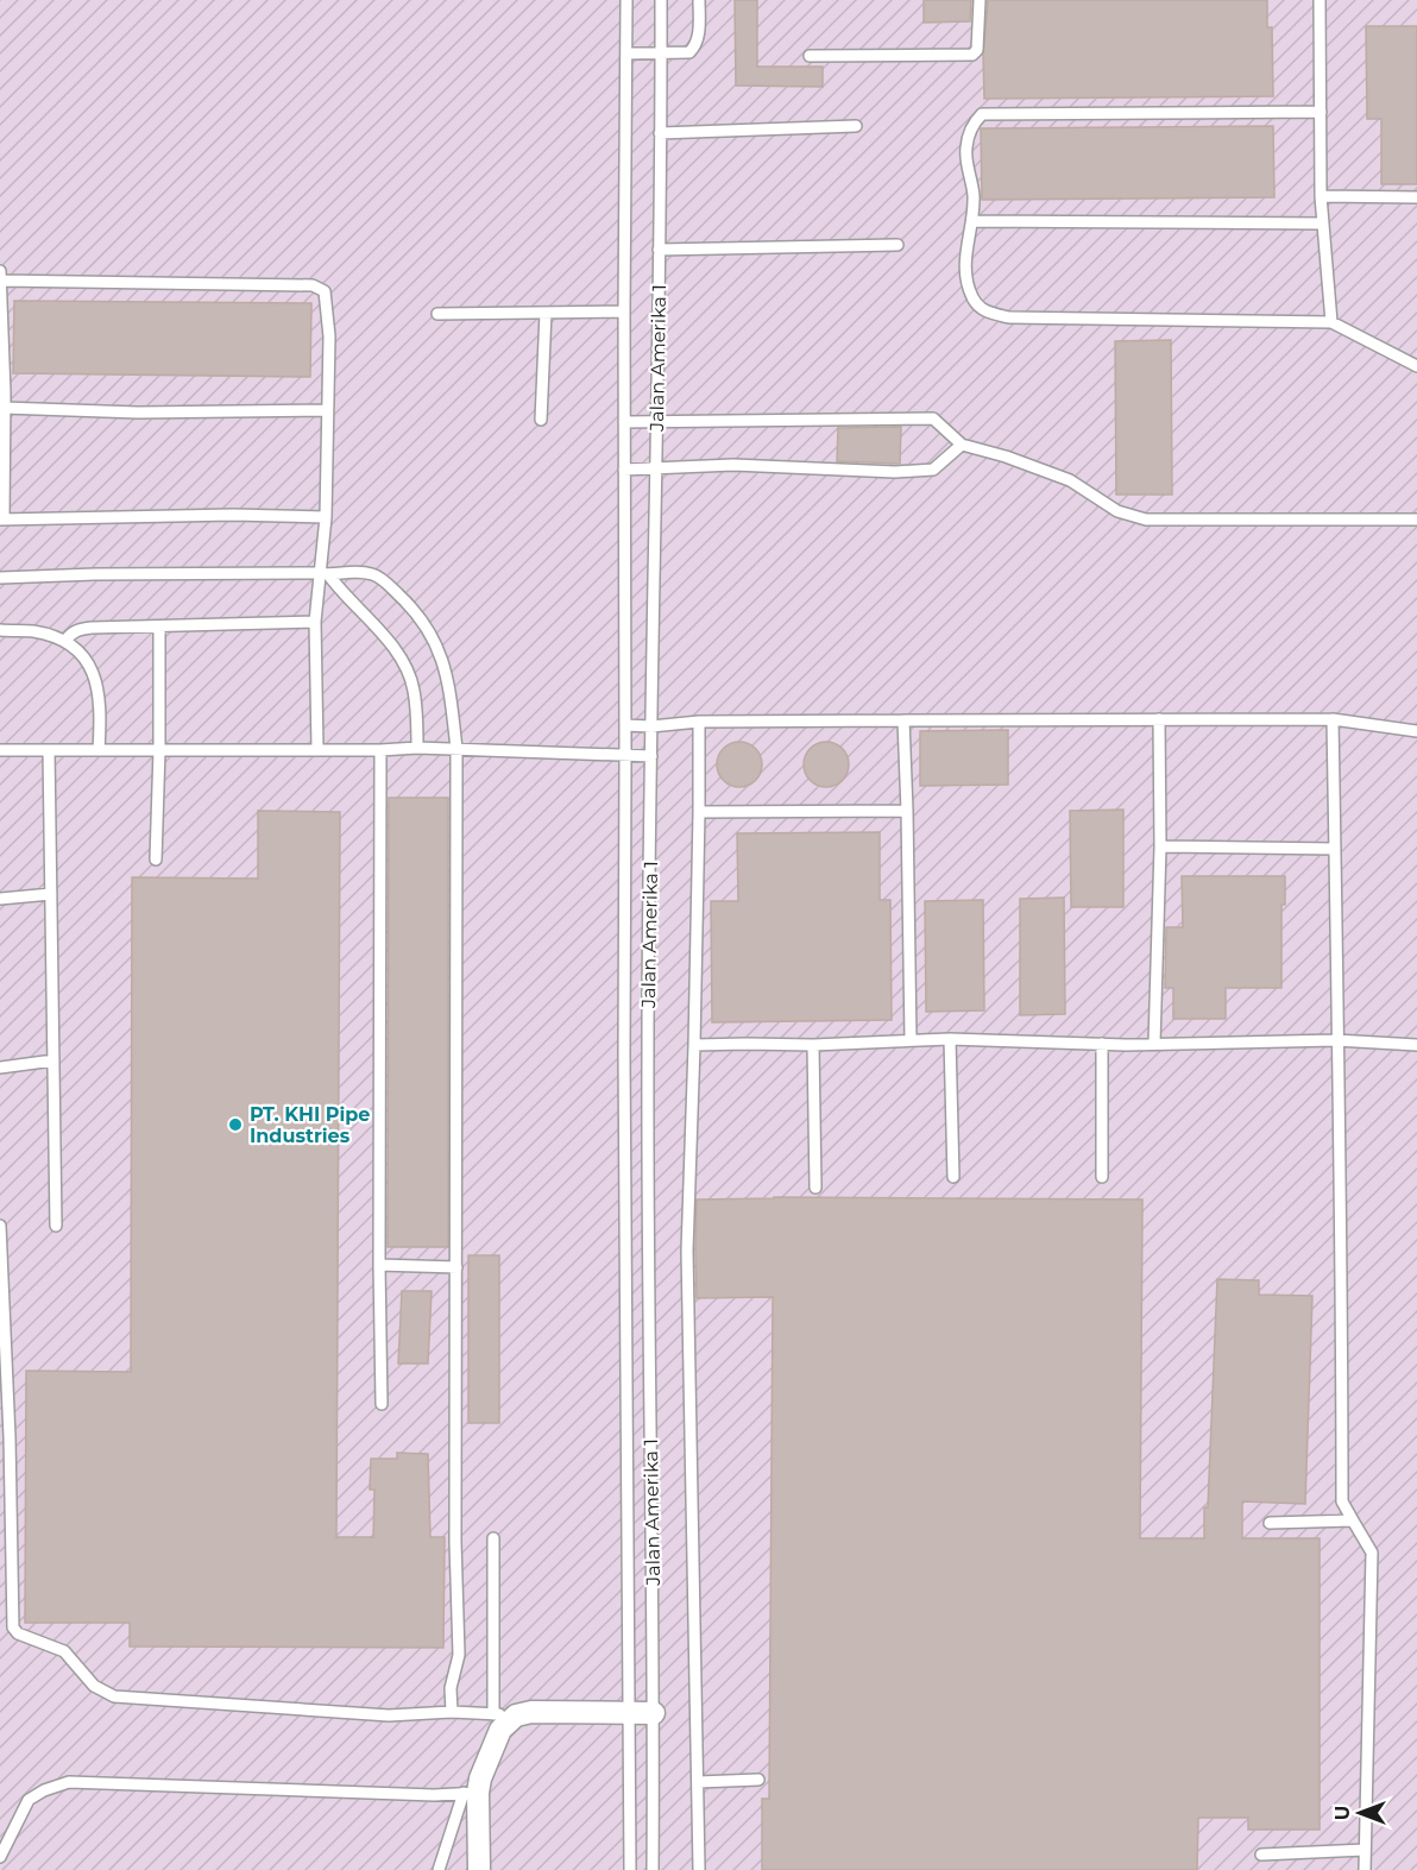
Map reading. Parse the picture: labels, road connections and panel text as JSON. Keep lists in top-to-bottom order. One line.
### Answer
{"streets":{"lane":["Jalan Amerika 1"]},"places":["PT. KHI Pipe Industries"],"north":"left"}
